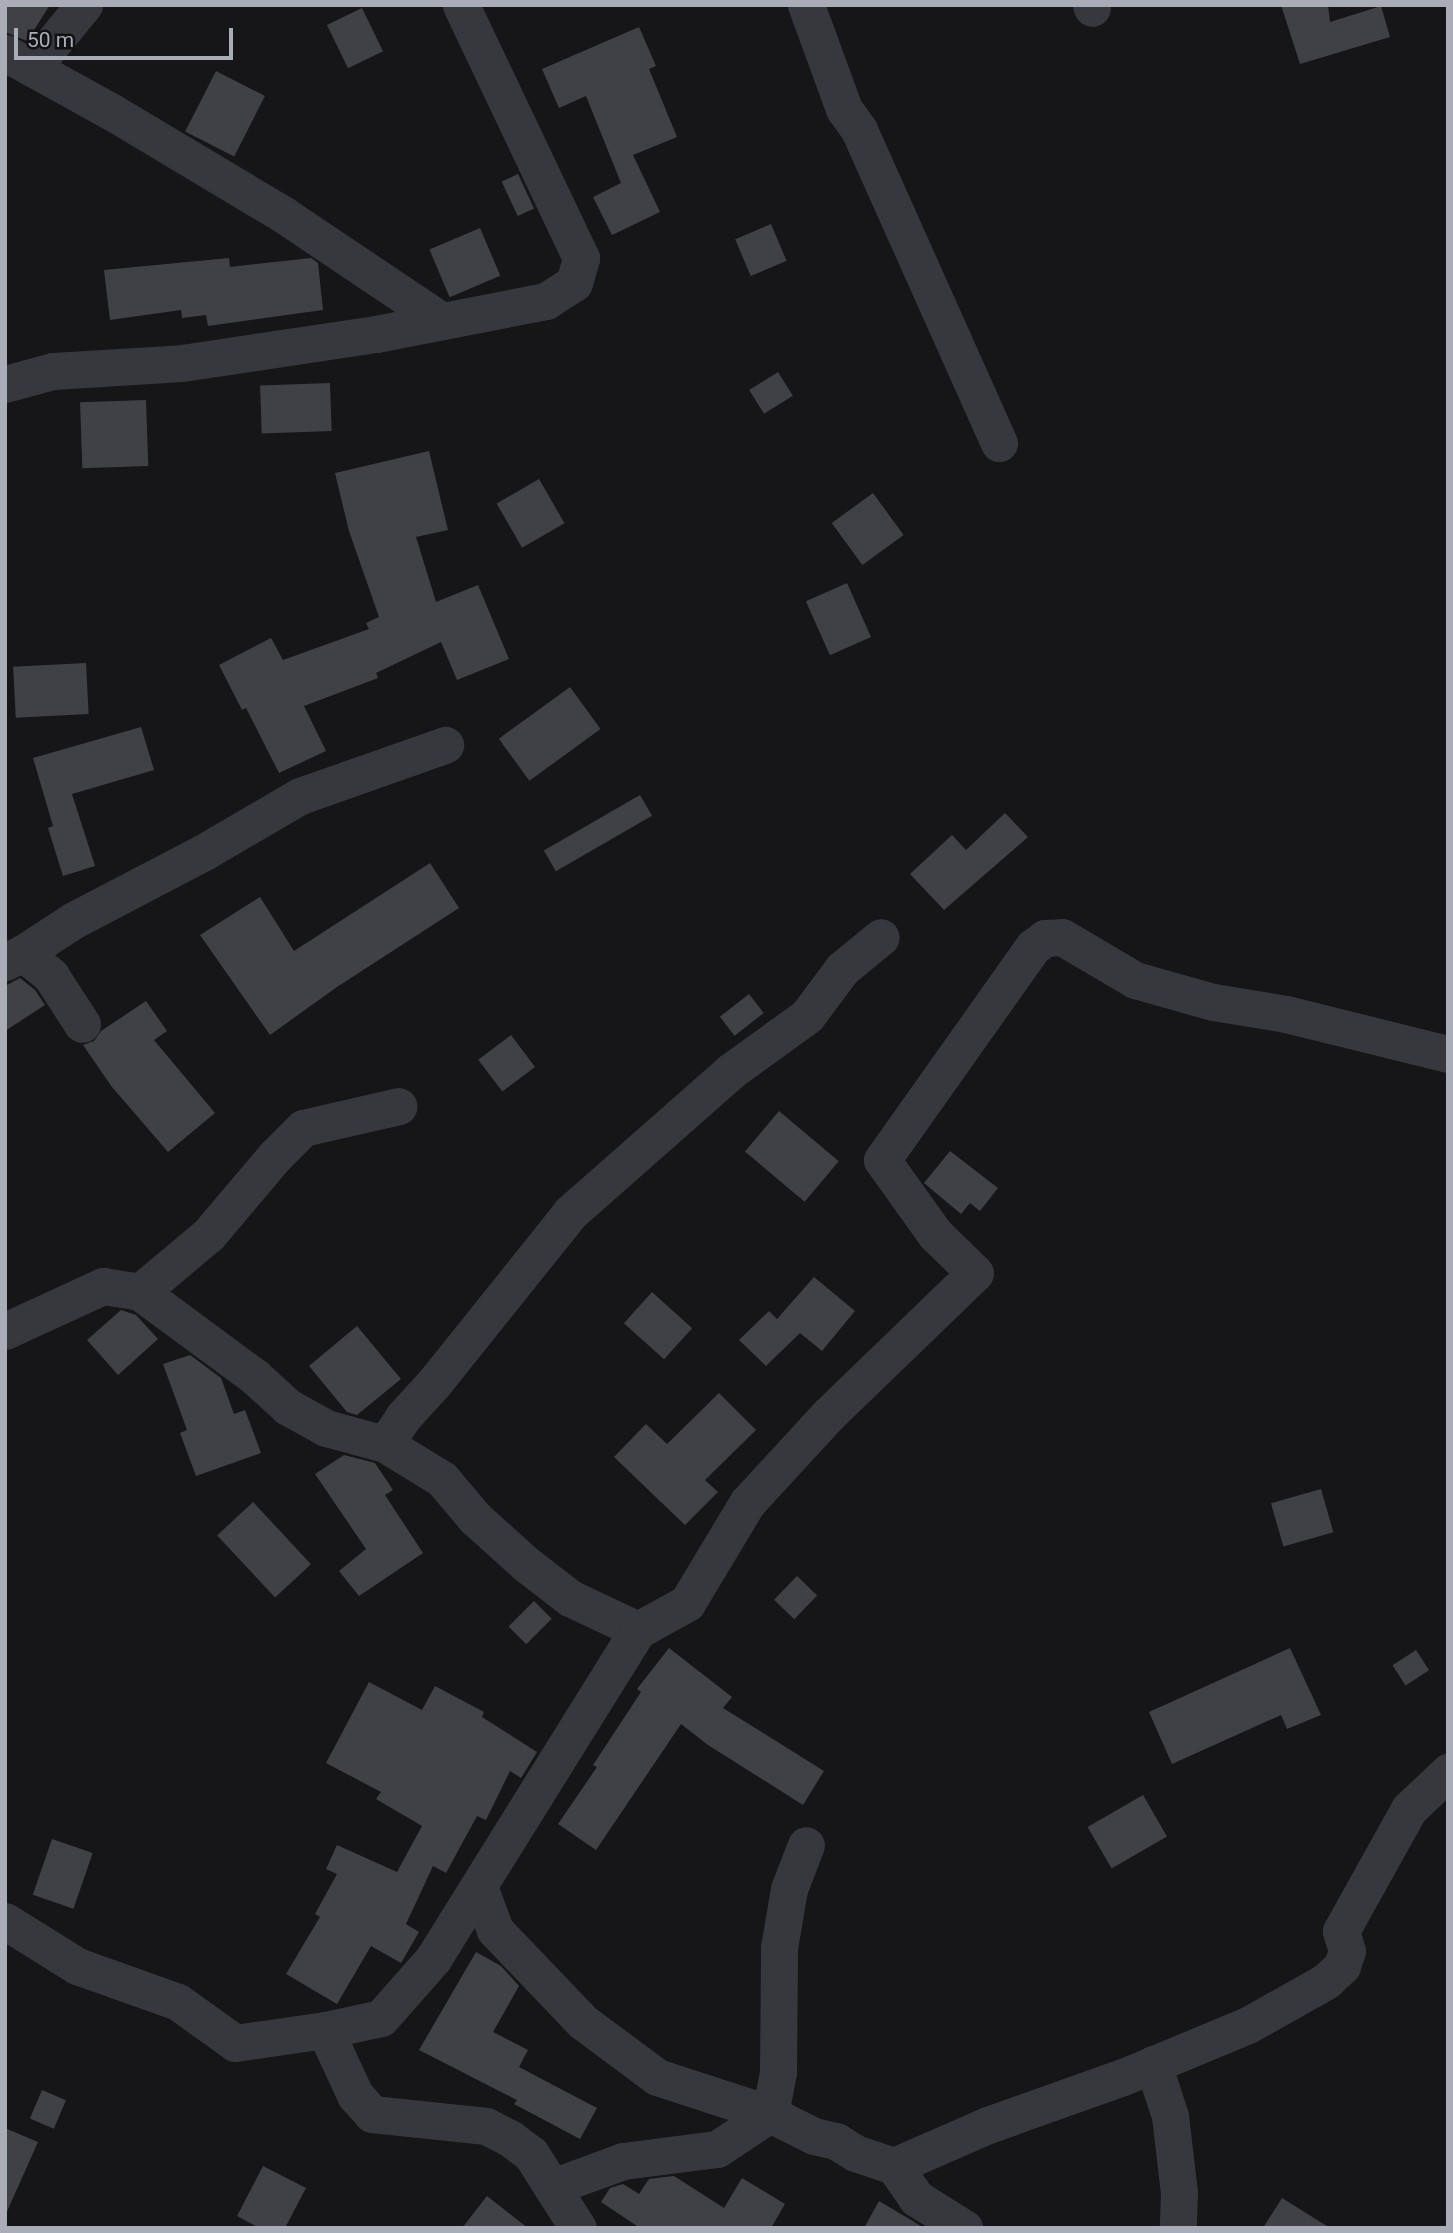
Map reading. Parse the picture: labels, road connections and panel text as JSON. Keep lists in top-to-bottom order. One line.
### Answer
{"scale_bar":"50 m"}
